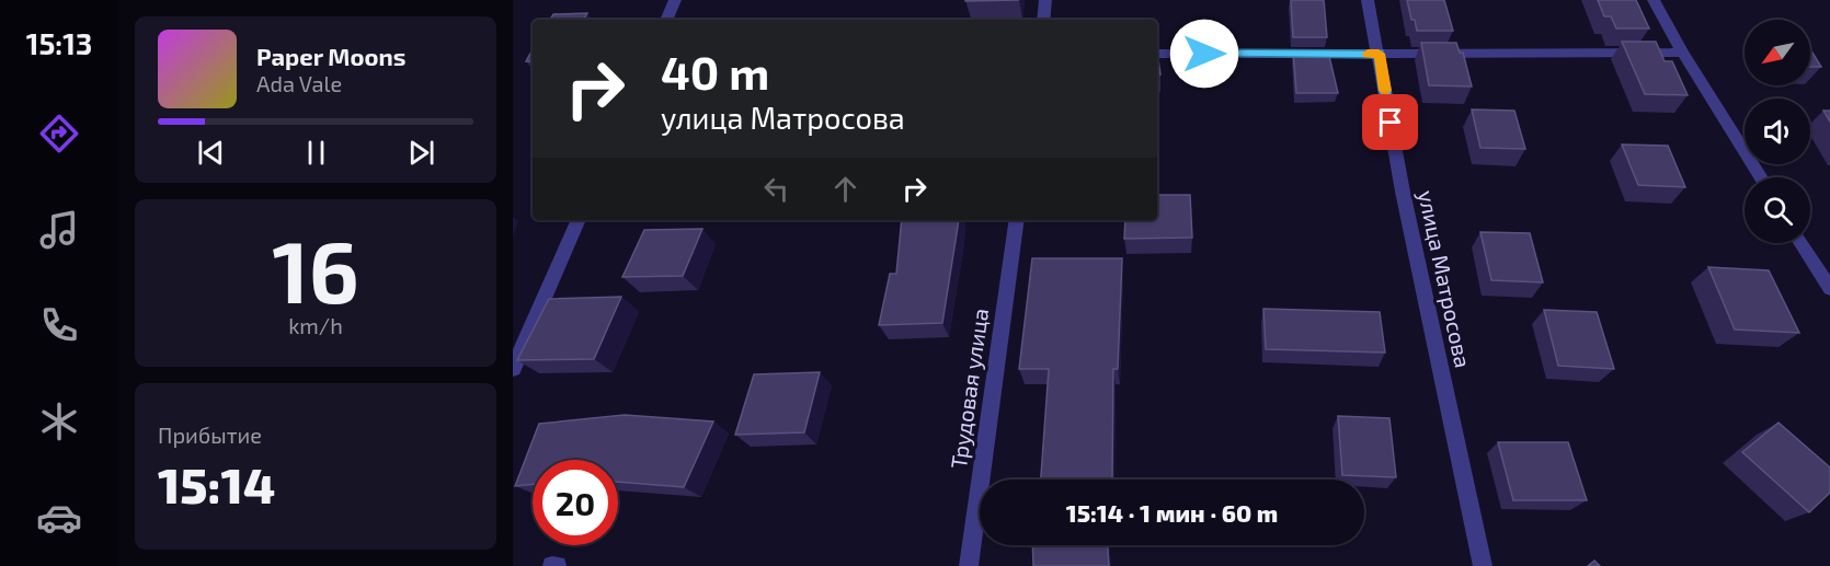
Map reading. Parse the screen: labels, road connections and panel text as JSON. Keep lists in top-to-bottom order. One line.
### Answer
{"streets":{"street":["улица Матросова","Трудовая улица"]},"north":"bottom left","page":{"tabs":"15:13","turn":["40 m","улица Матросова"],"song":["Paper Moons","Ada Vale"],"tile":[["16","km/h"],["Прибытие","15:14"]],"limit":"20","trip":"15:14 · 1 мин · 60 m"}}
